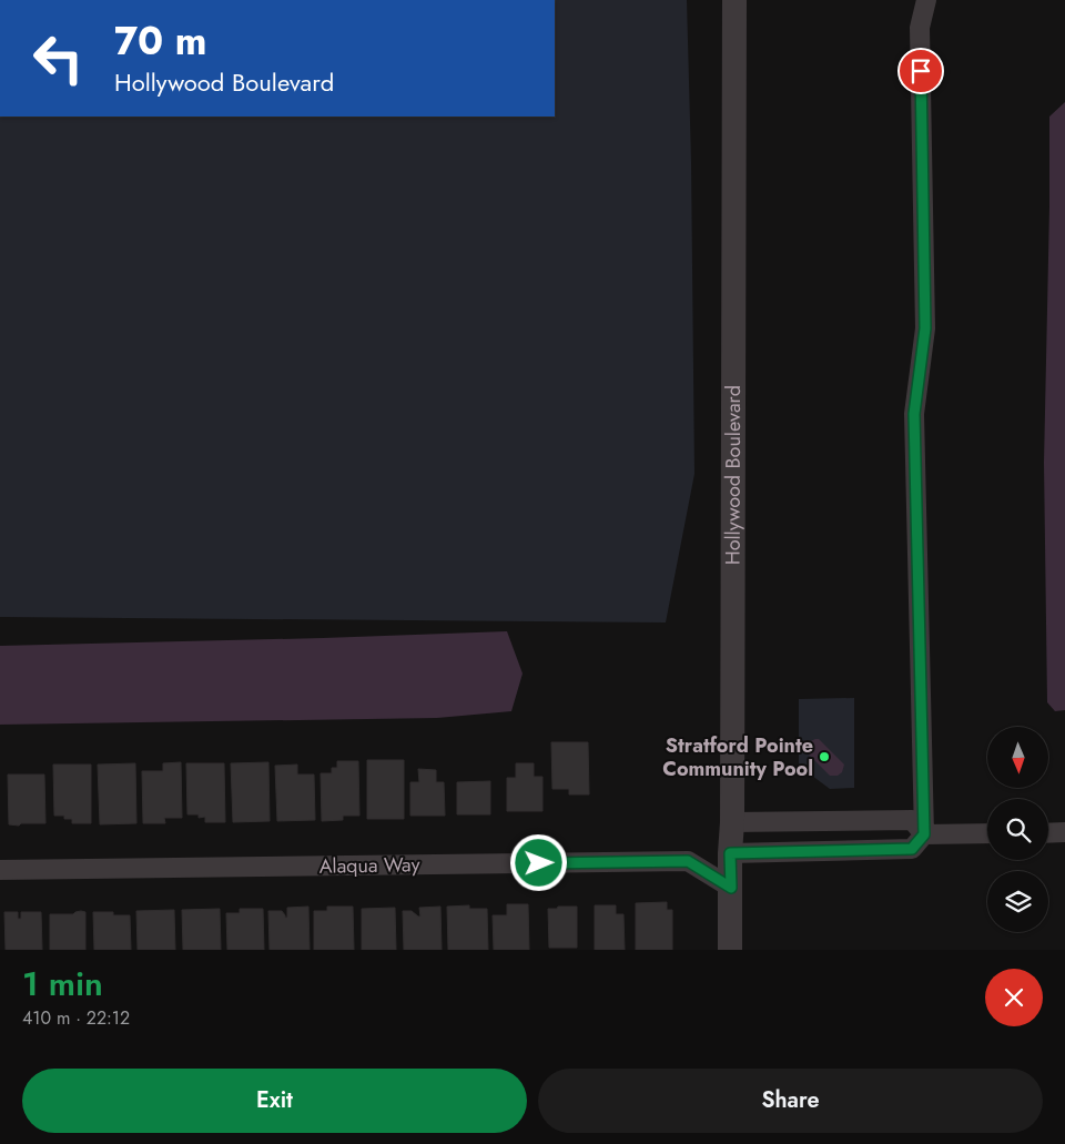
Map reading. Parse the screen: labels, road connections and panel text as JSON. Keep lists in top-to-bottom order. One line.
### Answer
{"streets":{"street":["Hollywood Boulevard","Alaqua Way"]},"crossings":[["Hollywood Boulevard","Alaqua Way"]],"places":["Stratford Pointe Community Pool"],"north":"bottom","page":{"turn":["70 m","Hollywood Boulevard"],"heading":["1 min","410 m · 22:12"],"buttons":["Exit","Share"]}}
